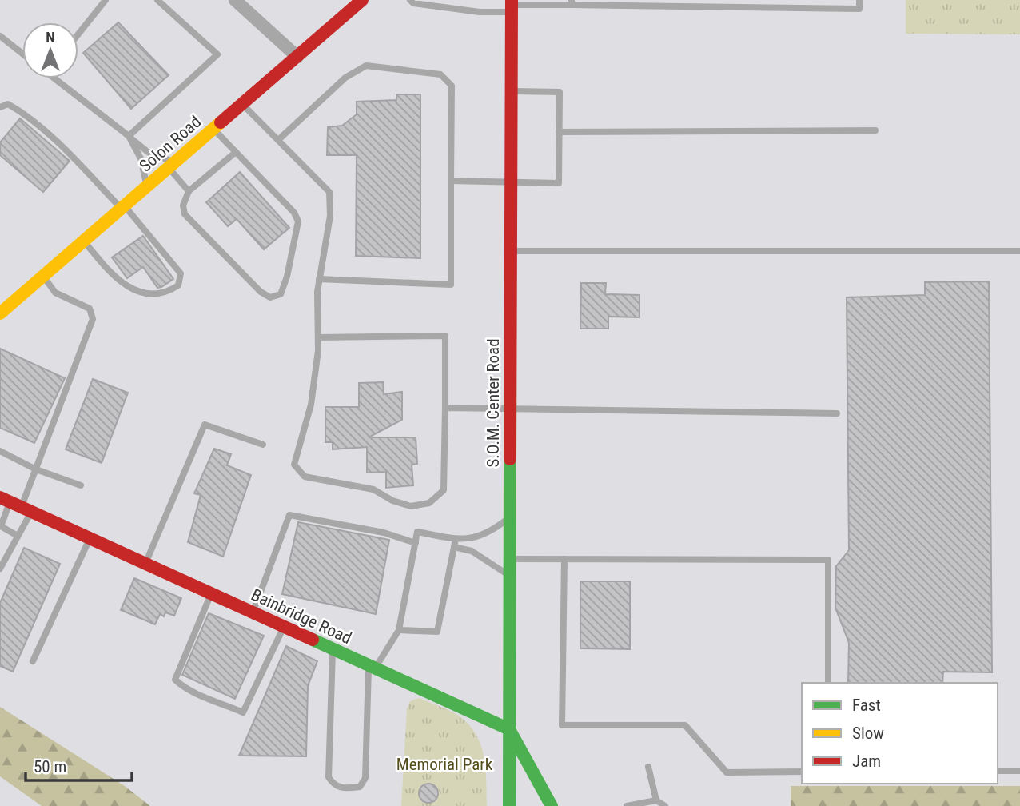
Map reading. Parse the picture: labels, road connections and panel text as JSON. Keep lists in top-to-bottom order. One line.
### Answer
{"streets":{"street":["Solon Road","S.O.M. Center Road","Bainbridge Road"]},"crossings":[["S.O.M. Center Road","Bainbridge Road"]],"parks":["Memorial Park"],"legend":["Fast","Slow","Jam"],"scale_bar":"50 m","north":"top"}
